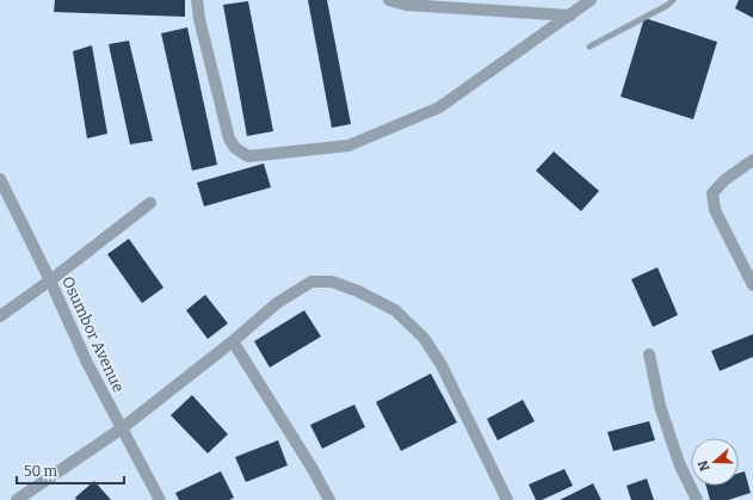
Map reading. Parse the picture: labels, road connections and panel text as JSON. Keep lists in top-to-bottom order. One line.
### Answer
{"streets":{"street":["Osumbor Avenue"]},"scale_bar":"50 m","north":"left"}
